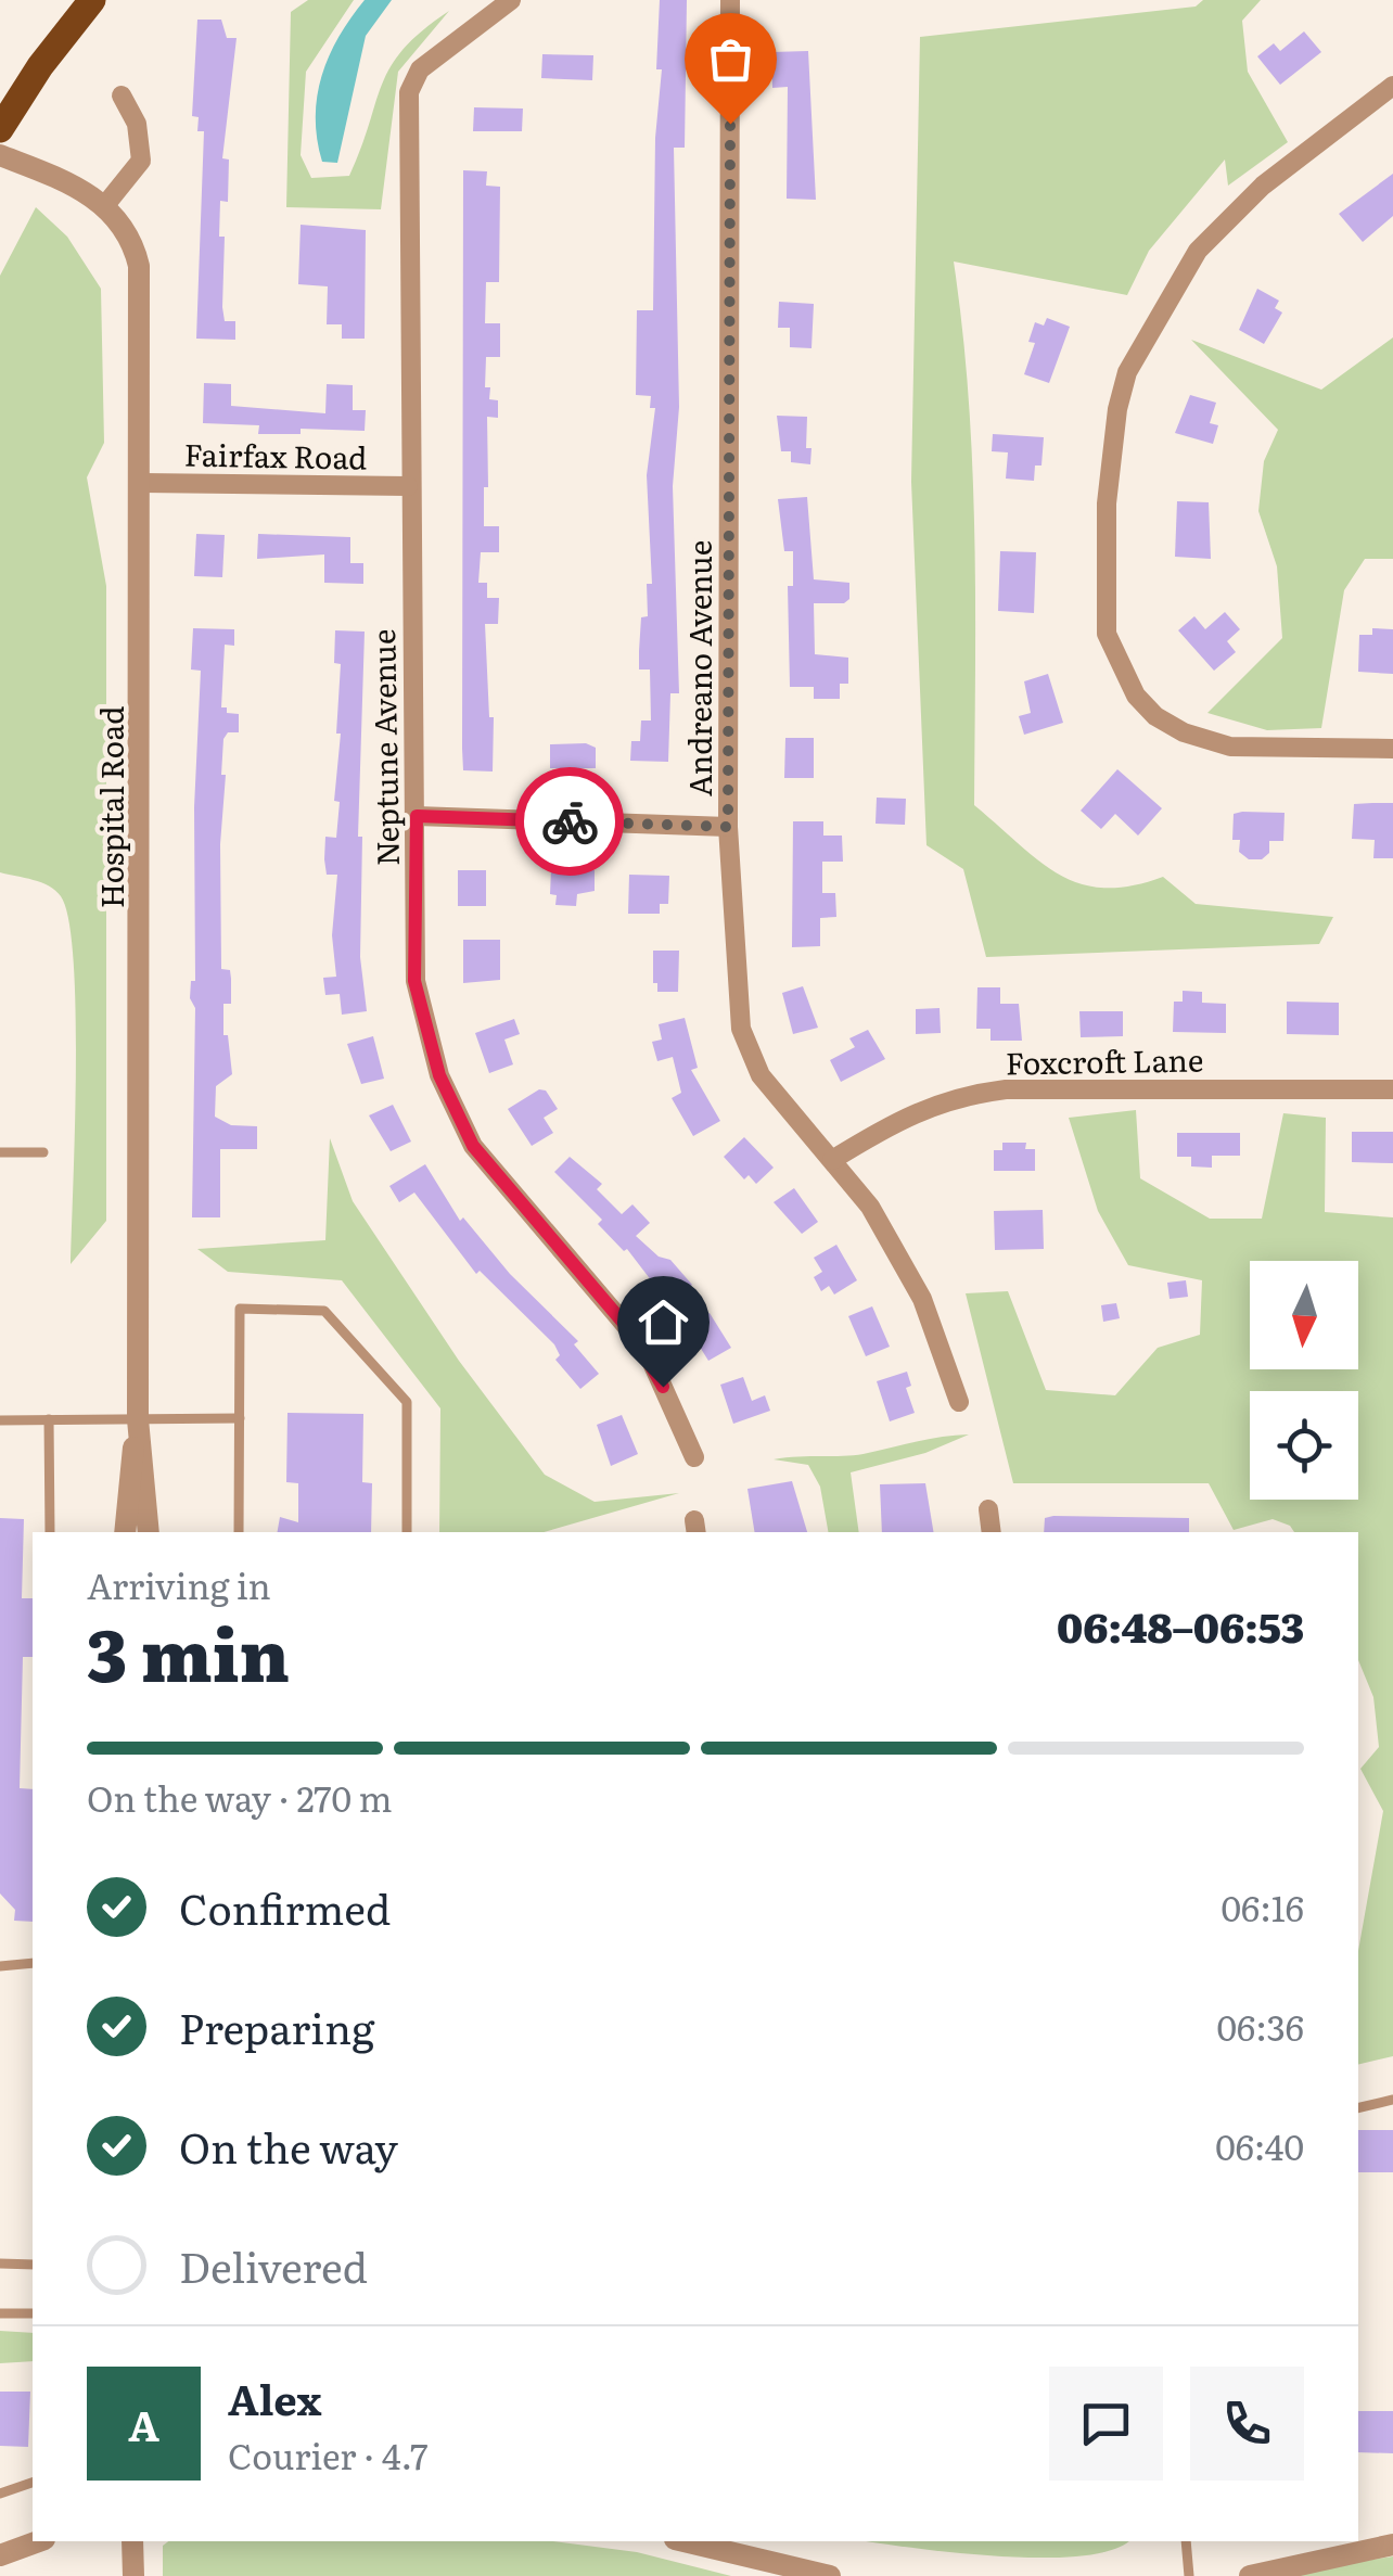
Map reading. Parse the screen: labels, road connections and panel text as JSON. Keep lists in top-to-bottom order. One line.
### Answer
{"streets":{"street":["Fairfax Road","Andreano Avenue","Neptune Avenue","Hospital Road","Foxcroft Lane"]},"crossings":[["Fairfax Road","Neptune Avenue"],["Fairfax Road","Hospital Road"],["Andreano Avenue","Foxcroft Lane"]],"north":"bottom","page":{"heading":["3 min","Arriving in","06:48–06:53"],"panel":["Alex","Courier · 4.7"],"bar":"On the way · 270 m","list":[["Confirmed","06:16"],["Preparing","06:36"],["On the way","06:40"],"Delivered"],"round":"A"}}
